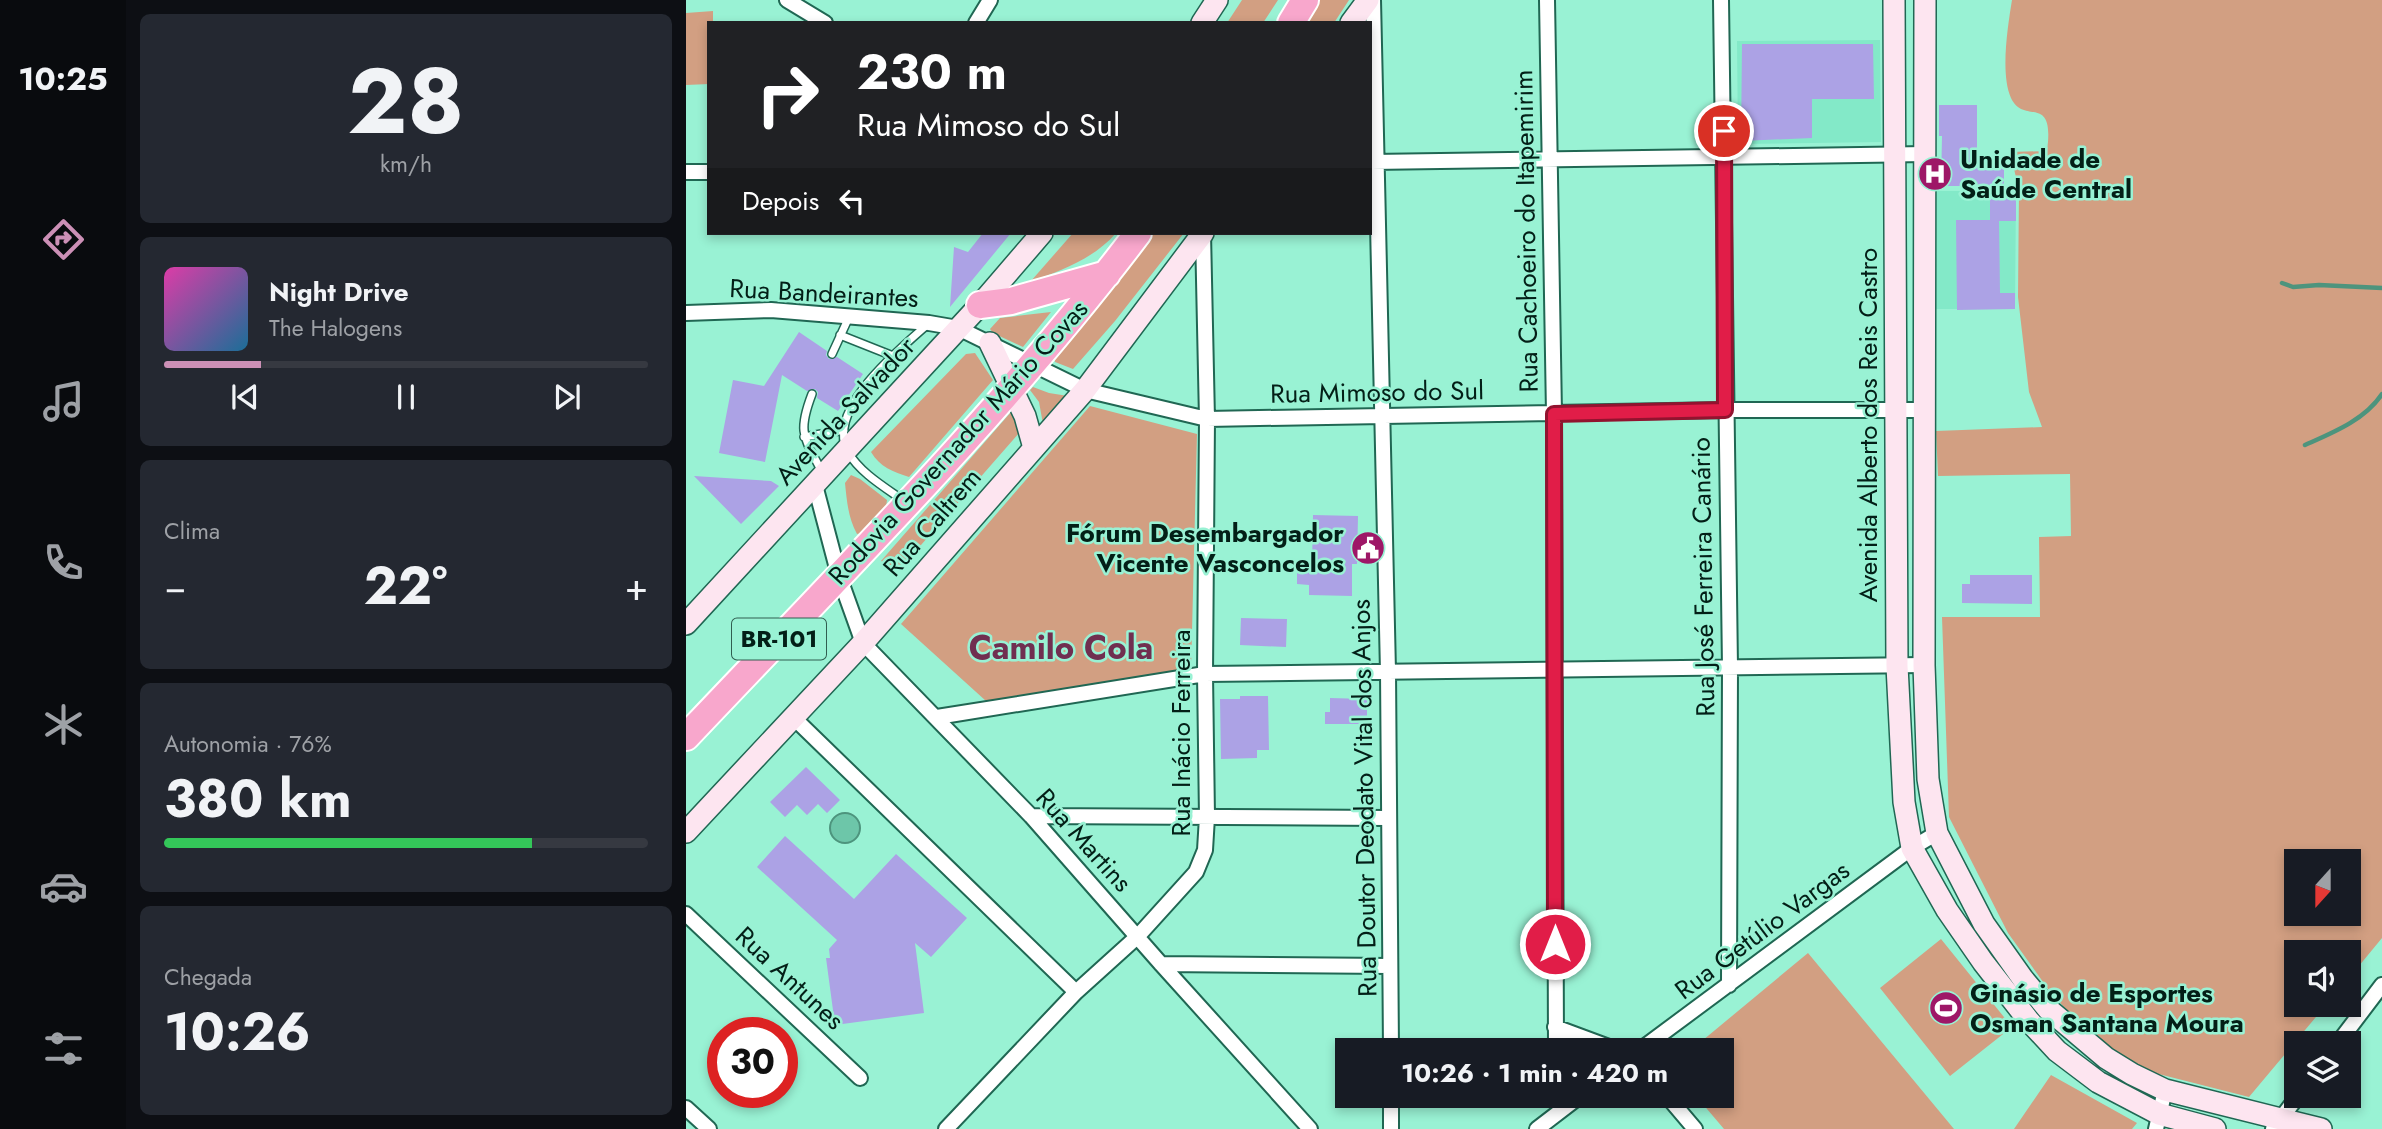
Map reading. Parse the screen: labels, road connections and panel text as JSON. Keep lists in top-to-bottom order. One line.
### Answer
{"streets":{"highway":["Rodovia Governador Mário Covas","BR-101"],"main road":["Avenida Salvador","Avenida Alberto dos Reis Castro","Rua Caltrem"],"street":["Rua Cachoeiro do Itapemirim","Rua Bandeirantes","Rua Mimoso do Sul","Rua José Ferreira Canário","Rua Inácio Ferreira","Rua Doutor Deodato Vital dos Anjos","Rua Martins","Rua Getúlio Vargas","Rua Antunes"]},"crossings":[["Rua Cachoeiro do Itapemirim","Rua Mimoso do Sul"],["Rua Bandeirantes","Rua Mimoso do Sul"],["Rua Bandeirantes","Avenida Salvador"],["Rua Bandeirantes","Rodovia Governador Mário Covas"],["Rua Bandeirantes","Rua Caltrem"],["Rua Mimoso do Sul","Avenida Alberto dos Reis Castro"],["Rua Mimoso do Sul","Rua Caltrem"],["Rua Mimoso do Sul","Rua José Ferreira Canário"],["Rua Mimoso do Sul","Rua Inácio Ferreira"],["Rua Mimoso do Sul","Rua Doutor Deodato Vital dos Anjos"],["Avenida Salvador","Rua Martins"],["Avenida Alberto dos Reis Castro","Rua Getúlio Vargas"],["Rodovia Governador Mário Covas","Rua Martins"],["Rua Caltrem","Rua Martins"],["Rua José Ferreira Canário","Rua Getúlio Vargas"],["Rua Inácio Ferreira","Rua Martins"]],"districts":["Camilo Cola"],"places":{"hospital":["Unidade de Saúde Central"],"public building":["Fórum Desembargador Vicente Vasconcelos"],"sports":["Ginásio de Esportes Osman Santana Moura"]},"north":"bottom","page":{"tabs":"10:25","tile":[["28","km/h"],"Clima",["Autonomia · 76%","380 km"],["Chegada","10:26"]],"turn":["230 m","Rua Mimoso do Sul"],"then":"Depois","song":["Night Drive","The Halogens"],"heat":["−","22°","+"],"limit":"30","trip":"10:26 · 1 min · 420 m"}}
